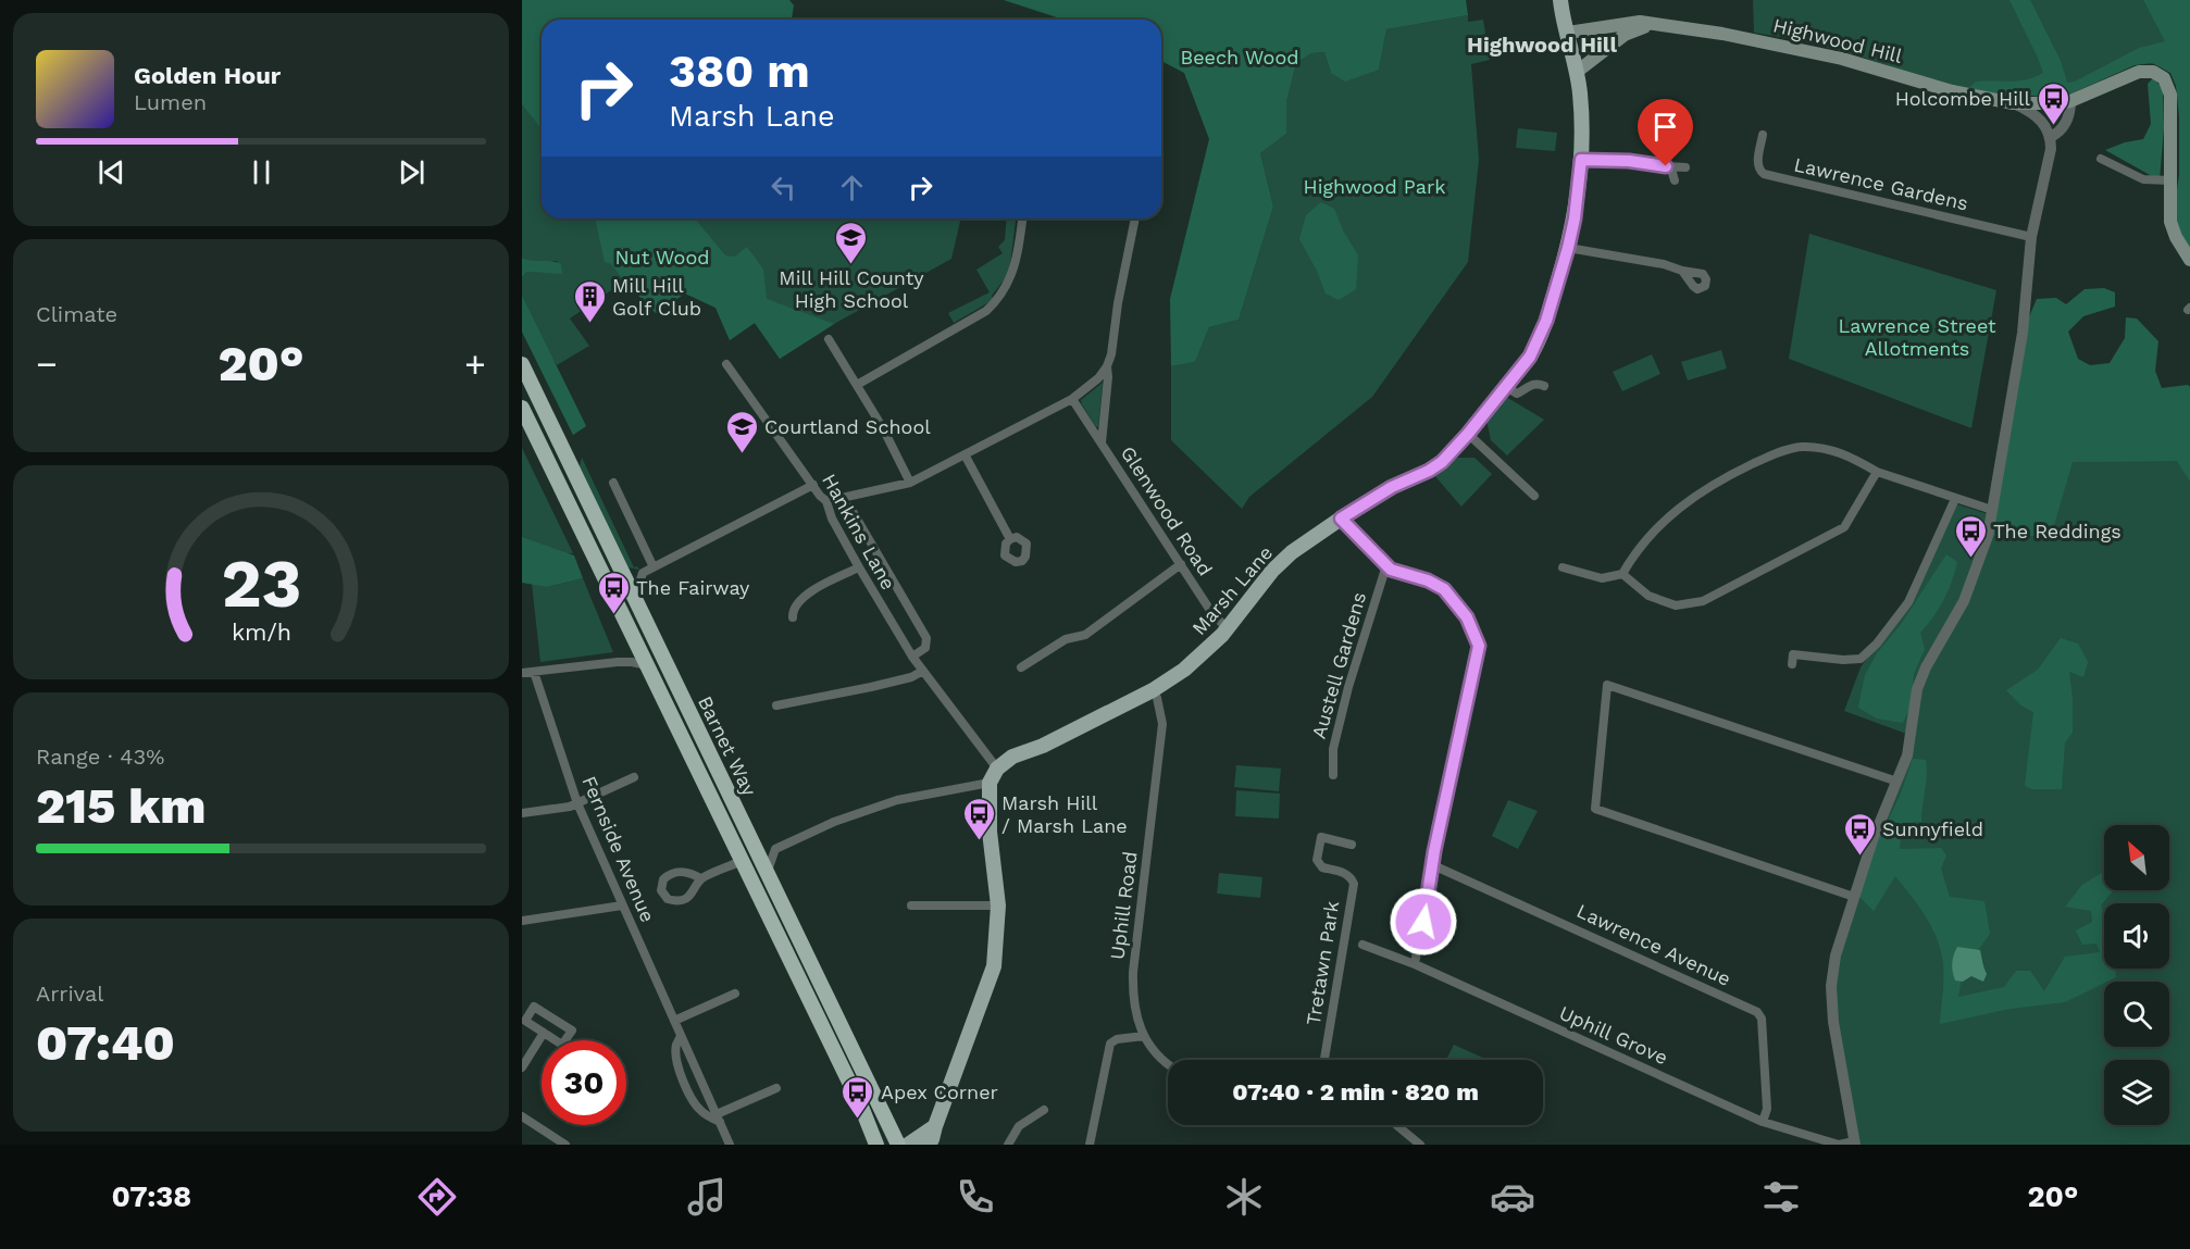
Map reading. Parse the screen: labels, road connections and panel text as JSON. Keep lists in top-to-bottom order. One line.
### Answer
{"streets":{"highway":["Barnet Way"],"main road":["Highwood Hill","Marsh Lane"],"street":["Lawrence Gardens","Glenwood Road","Hankins Lane","Austell Gardens","Fernside Avenue","Uphill Road","Lawrence Avenue","Tretawn Park","Uphill Grove"]},"crossings":[["Highwood Hill","Marsh Lane"],["Glenwood Road","Marsh Lane"],["Hankins Lane","Marsh Lane"],["Marsh Lane","Uphill Road"],["Lawrence Avenue","Uphill Grove"]],"districts":["Highwood Hill"],"parks":["Beech Wood","Highwood Park","Nut Wood","Lawrence Street Allotments"],"places":{"bus stop":["Holcombe Hill","The Reddings","The Fairway","Marsh Hill / Marsh Lane","Sunnyfield","Apex Corner"],"school or university":["Mill Hill County High School","Courtland School"],"building":["Mill Hill Golf Club"]},"north":"top left","page":{"turn":["380 m","Marsh Lane"],"song":["Golden Hour","Lumen"],"tile":["Climate",["Range · 43%","215 km"],["Arrival","07:40"]],"heat":["−","20°","+"],"limit":"30","trip":"07:40 · 2 min · 820 m","tabs":["07:38","20°"],"gauge":["23","km/h"]}}
